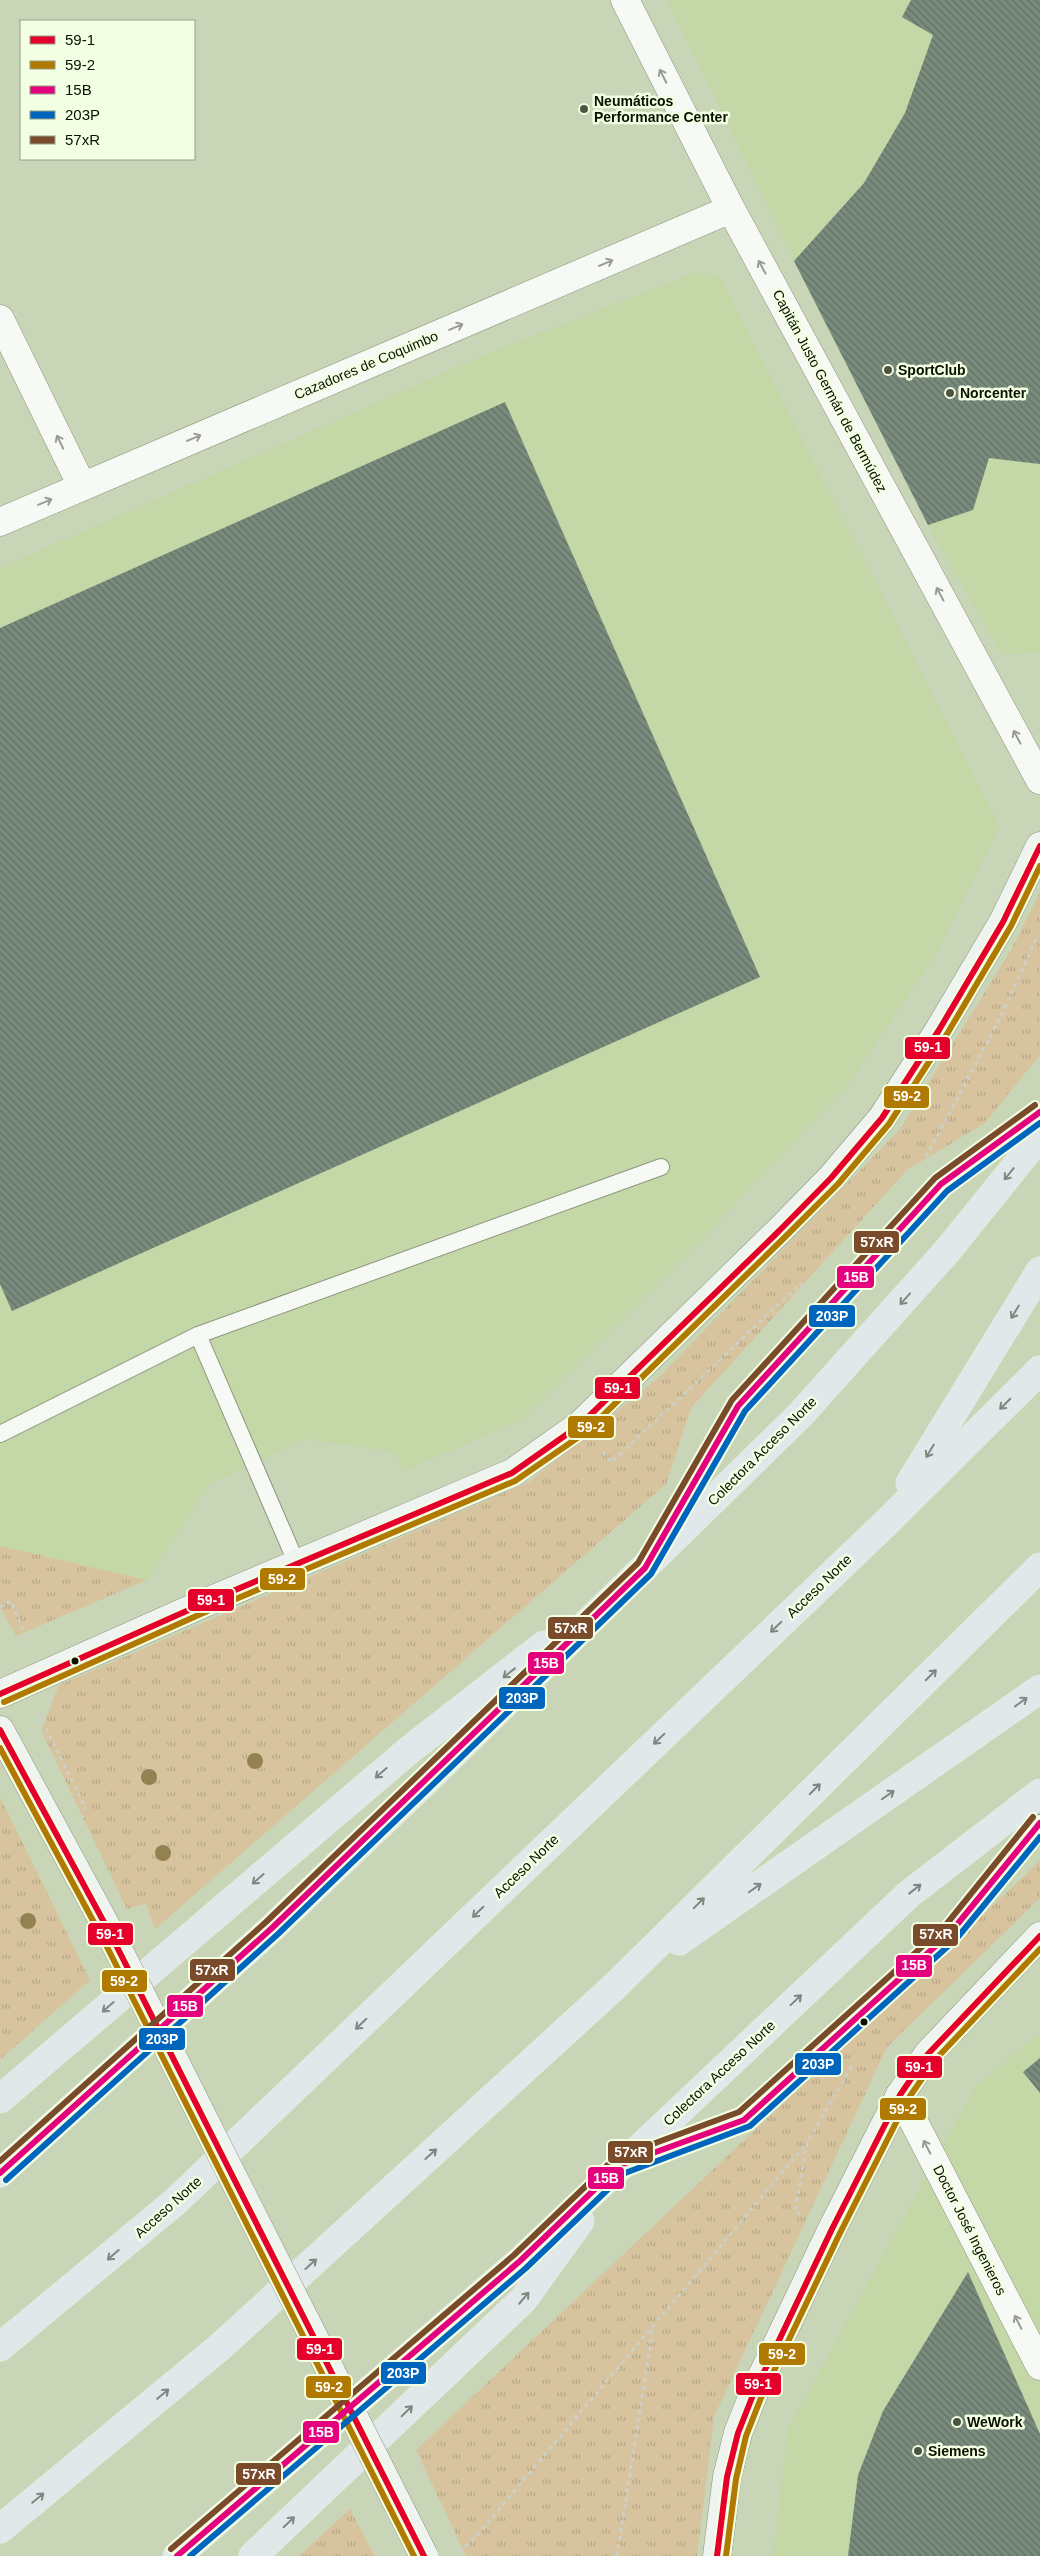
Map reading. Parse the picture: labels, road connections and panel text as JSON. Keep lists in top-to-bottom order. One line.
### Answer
{"streets":{"highway":["Colectora Acceso Norte","Acceso Norte"],"street":["Cazadores de Coquimbo","Capitán Justo Germán de Bermúdez","Doctor José Ingenieros"]},"crossings":[["Cazadores de Coquimbo","Capitán Justo Germán de Bermúdez"]],"one_way":["Cazadores de Coquimbo","Capitán Justo Germán de Bermúdez","Doctor José Ingenieros"],"places":["Neumáticos Performance Center","SportClub","Norcenter","WeWork","Siemens"],"lines":["transit line 59-1","transit line 59-2","transit line 57xR","transit line 15B","transit line 203P"],"legend":["59-1","59-2","15B","203P","57xR"]}
